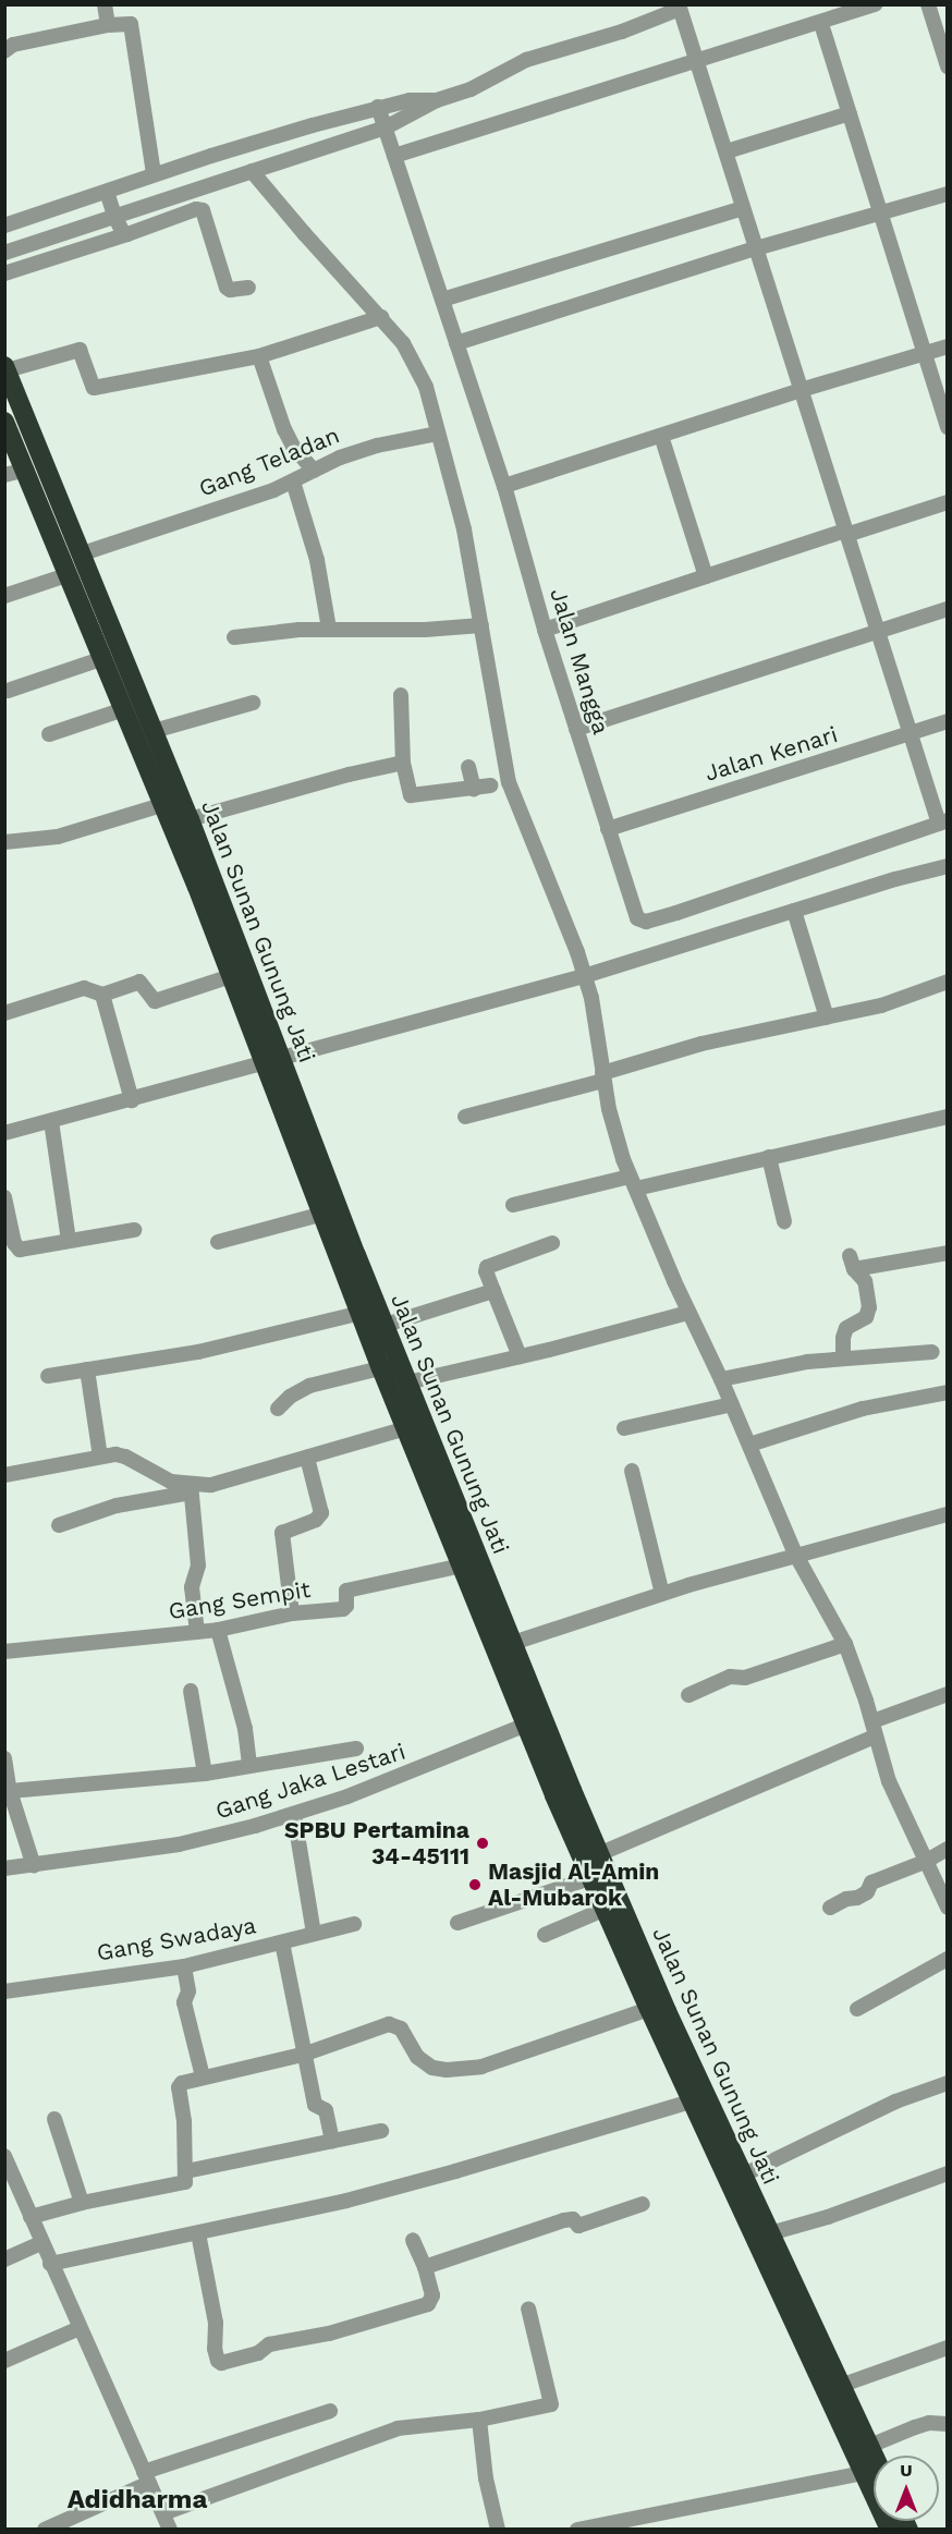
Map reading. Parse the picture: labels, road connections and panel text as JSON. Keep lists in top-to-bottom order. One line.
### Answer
{"streets":{"highway":["Jalan Sunan Gunung Jati"],"street":["Gang Teladan","Jalan Mangga","Jalan Kenari","Gang Sempit","Gang Jaka Lestari","Gang Swadaya"]},"crossings":[["Gang Teladan","Jalan Sunan Gunung Jati"],["Jalan Mangga","Jalan Kenari"],["Jalan Sunan Gunung Jati","Gang Jaka Lestari"]],"districts":["Adidharma"],"places":["SPBU Pertamina 34-45111","Masjid Al-Amin Al-Mubarok"],"north":"top"}
